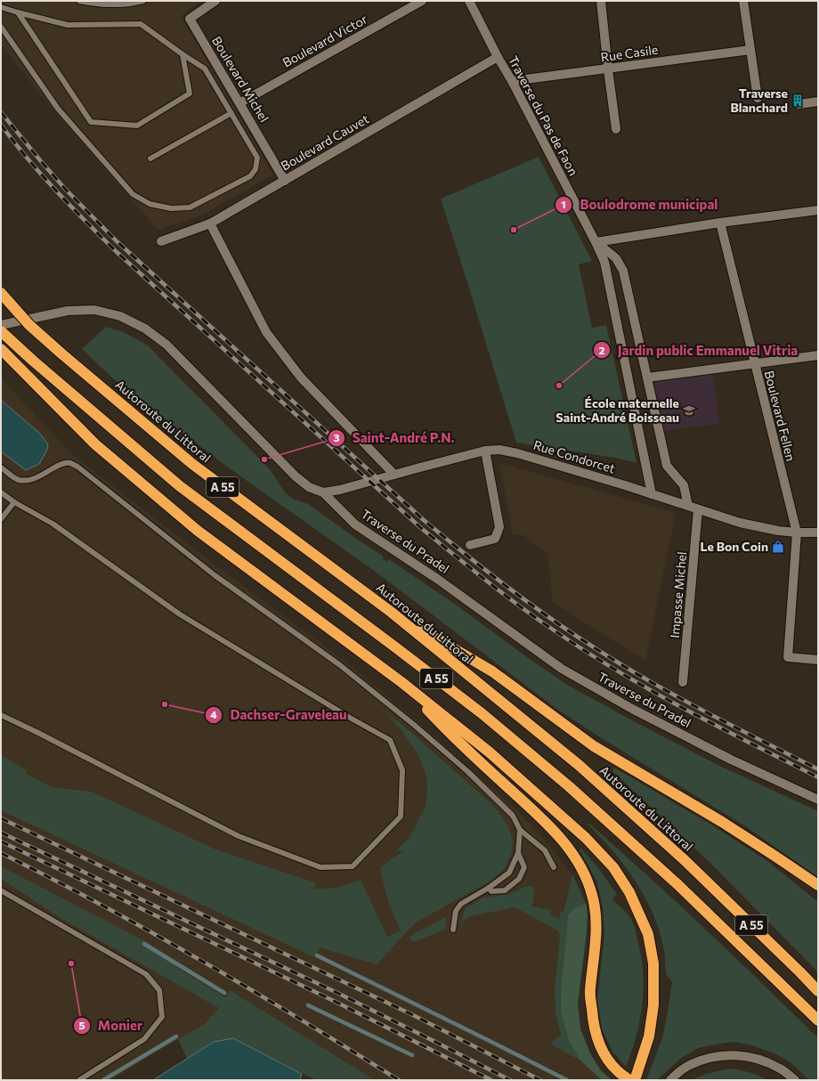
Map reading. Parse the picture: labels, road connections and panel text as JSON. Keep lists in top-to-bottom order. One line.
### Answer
{"streets":{"highway":["Autoroute du Littoral","A 55"],"street":["Boulevard Victor","Rue Casile","Boulevard Michel","Traverse du Pas de Faon","Boulevard Cauvet","Boulevard Fellen","Rue Condorcet","Traverse du Pradel","Impasse Michel"]},"crossings":[["Boulevard Victor","Boulevard Michel"],["Rue Casile","Traverse du Pas de Faon"],["Boulevard Michel","Boulevard Cauvet"],["Traverse du Pas de Faon","Boulevard Cauvet"],["Traverse du Pas de Faon","Rue Condorcet"],["Boulevard Fellen","Rue Condorcet"],["Rue Condorcet","Traverse du Pradel"],["Rue Condorcet","Impasse Michel"]],"places":{"building":["Traverse Blanchard"],"other":["Boulodrome municipal","Jardin public Emmanuel Vitria","Saint-André P.N.","Dachser-Graveleau","Monier"],"school or university":["École maternelle Saint-André Boisseau"],"shop":["Le Bon Coin"]}}
